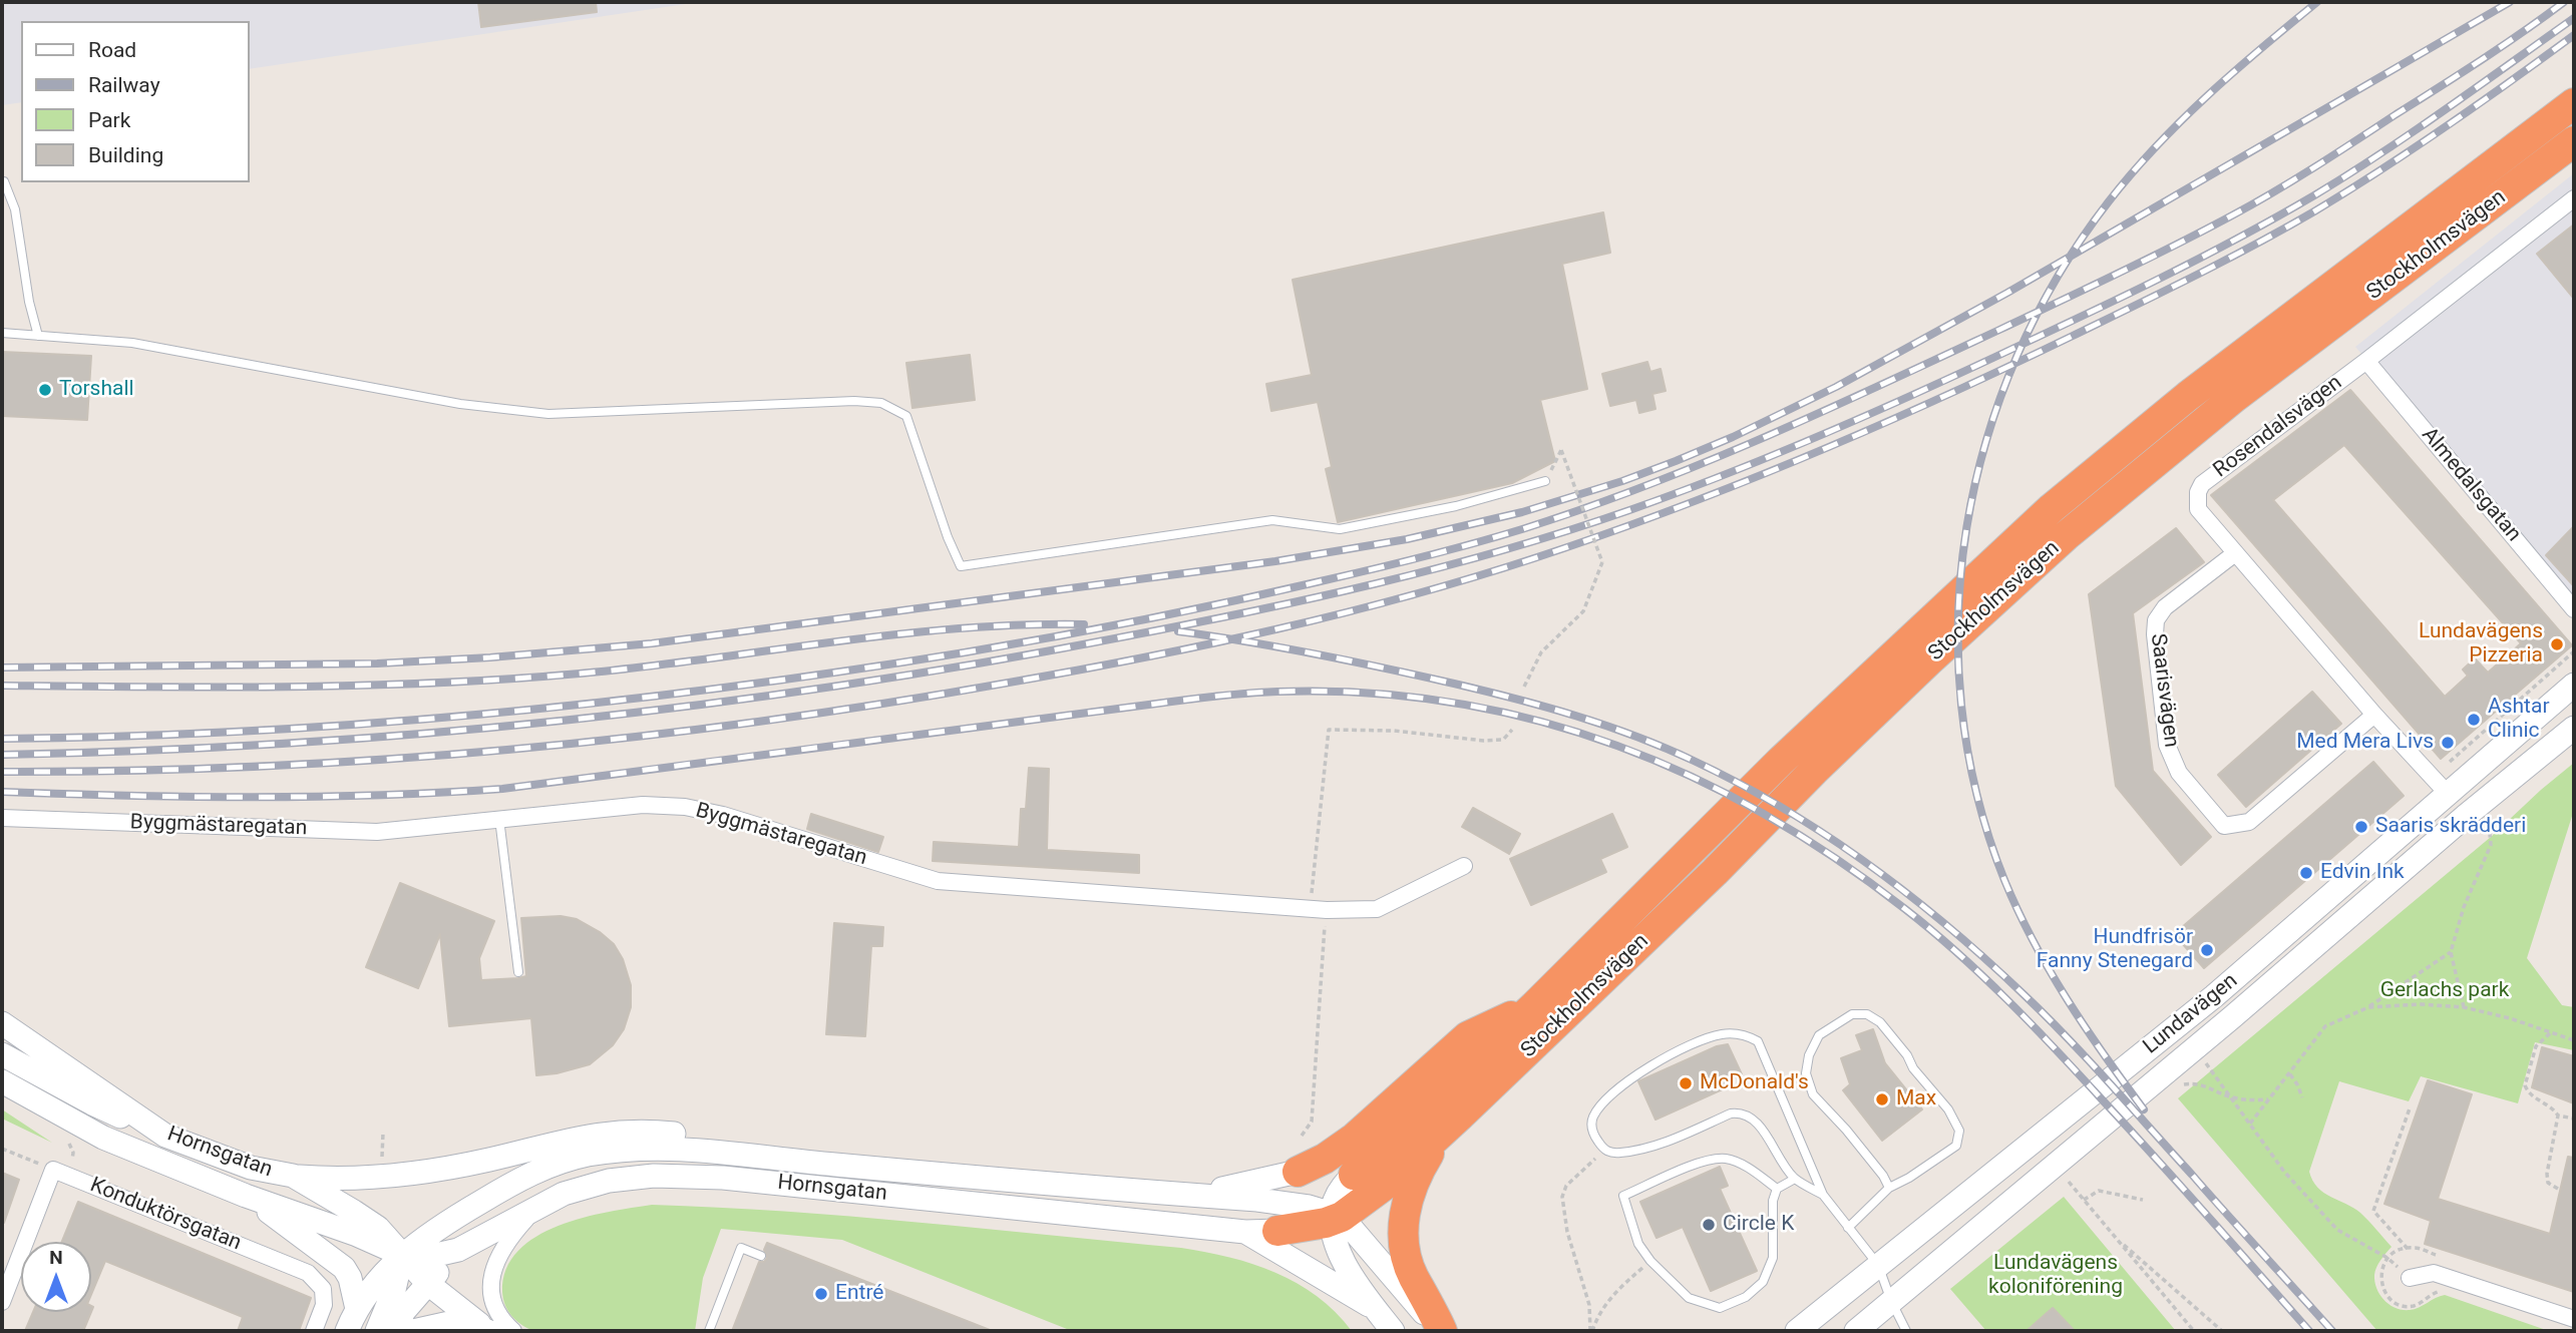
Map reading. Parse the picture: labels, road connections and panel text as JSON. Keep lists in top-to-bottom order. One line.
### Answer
{"streets":{"highway":["Stockholmsvägen"],"main road":["Lundavägen","Hornsgatan"],"street":["Rosendalsvägen","Almedalsgatan","Saarisvägen","Byggmästaregatan","Konduktörsgatan"]},"crossings":[["Stockholmsvägen","Hornsgatan"],["Rosendalsvägen","Almedalsgatan"],["Rosendalsvägen","Saarisvägen"],["Rosendalsvägen","Lundavägen"]],"parks":["Gerlachs park","Lundavägens koloniförening"],"places":["Torshall","Lundavägens Pizzeria","Ashtar Clinic","Med Mera Livs","Saaris skrädderi","Edvin Ink","Hundfrisör Fanny Stenegard","McDonald's","Max","Circle K","Entré"],"legend":["Road","Railway","Park","Building"],"north":"top"}
